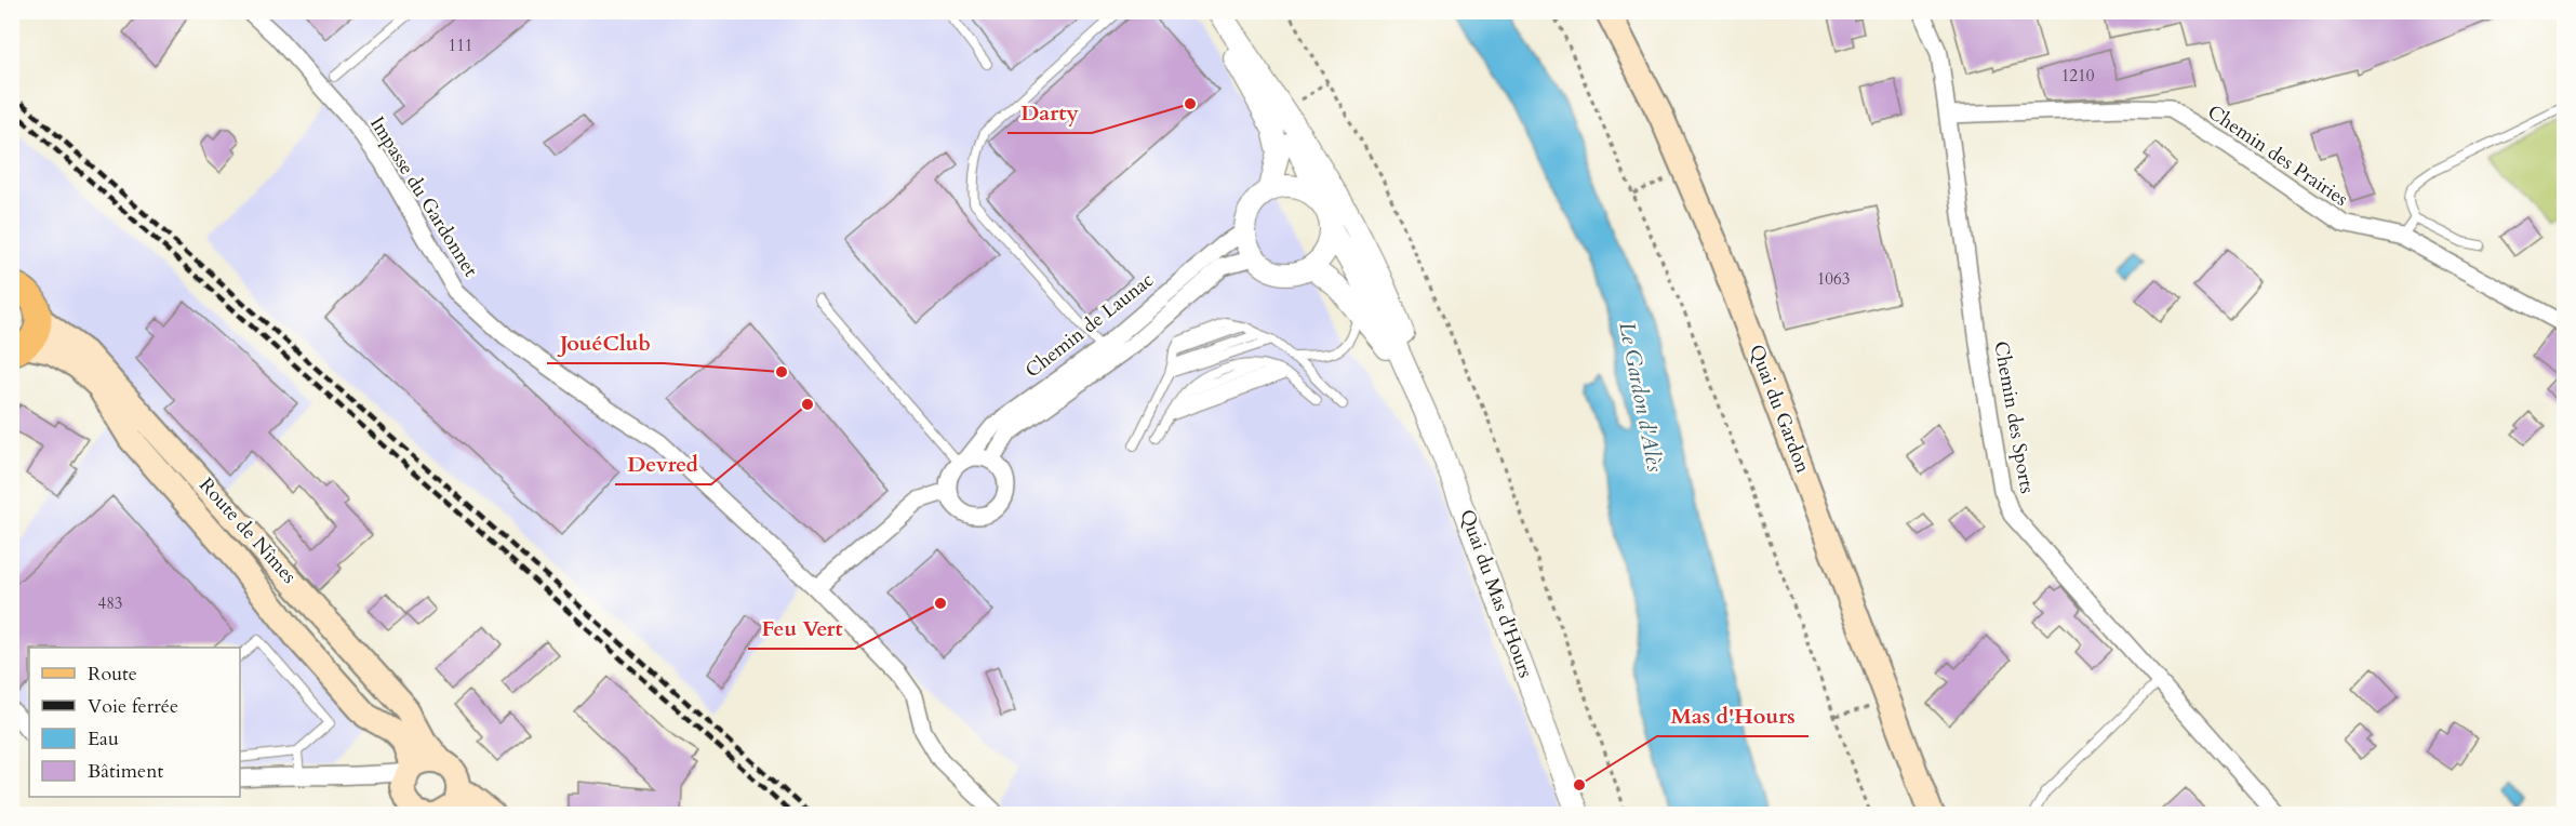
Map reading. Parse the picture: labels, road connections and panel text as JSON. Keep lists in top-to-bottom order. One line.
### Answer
{"streets":{"main road":["Quai du Gardon","Route de Nîmes"],"street":["Chemin des Prairies","Impasse du Gardonnet","Chemin de Launac","Chemin des Sports","Quai du Mas d'Hours"]},"crossings":[["Chemin des Prairies","Chemin des Sports"],["Chemin de Launac","Quai du Mas d'Hours"]],"water":["Le Gardon d'Alès"],"places":["Darty","JouéClub","Devred","Feu Vert","Mas d'Hours"],"house_numbers":["111","1210","1063","483"],"legend":["Route","Voie ferrée","Eau","Bâtiment"]}
